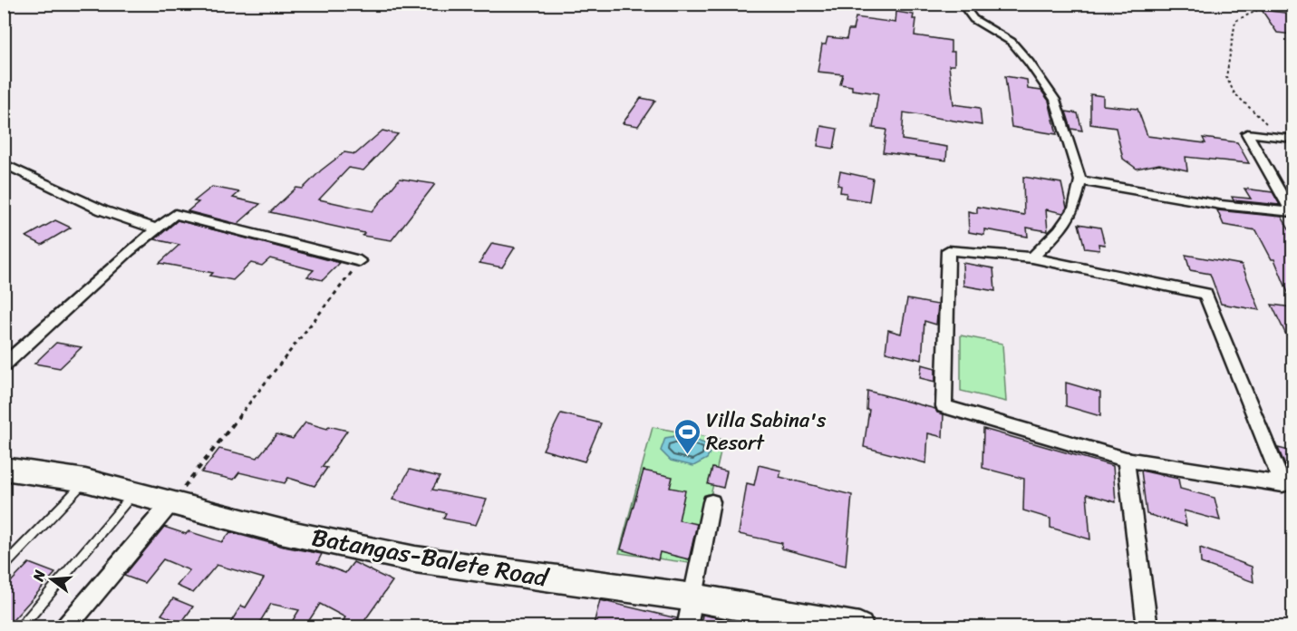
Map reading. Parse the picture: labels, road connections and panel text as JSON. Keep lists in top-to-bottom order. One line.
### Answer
{"streets":{"main road":["Batangas-Balete Road"]},"places":{"sports":["Villa Sabina's Resort"]},"north":"left"}
